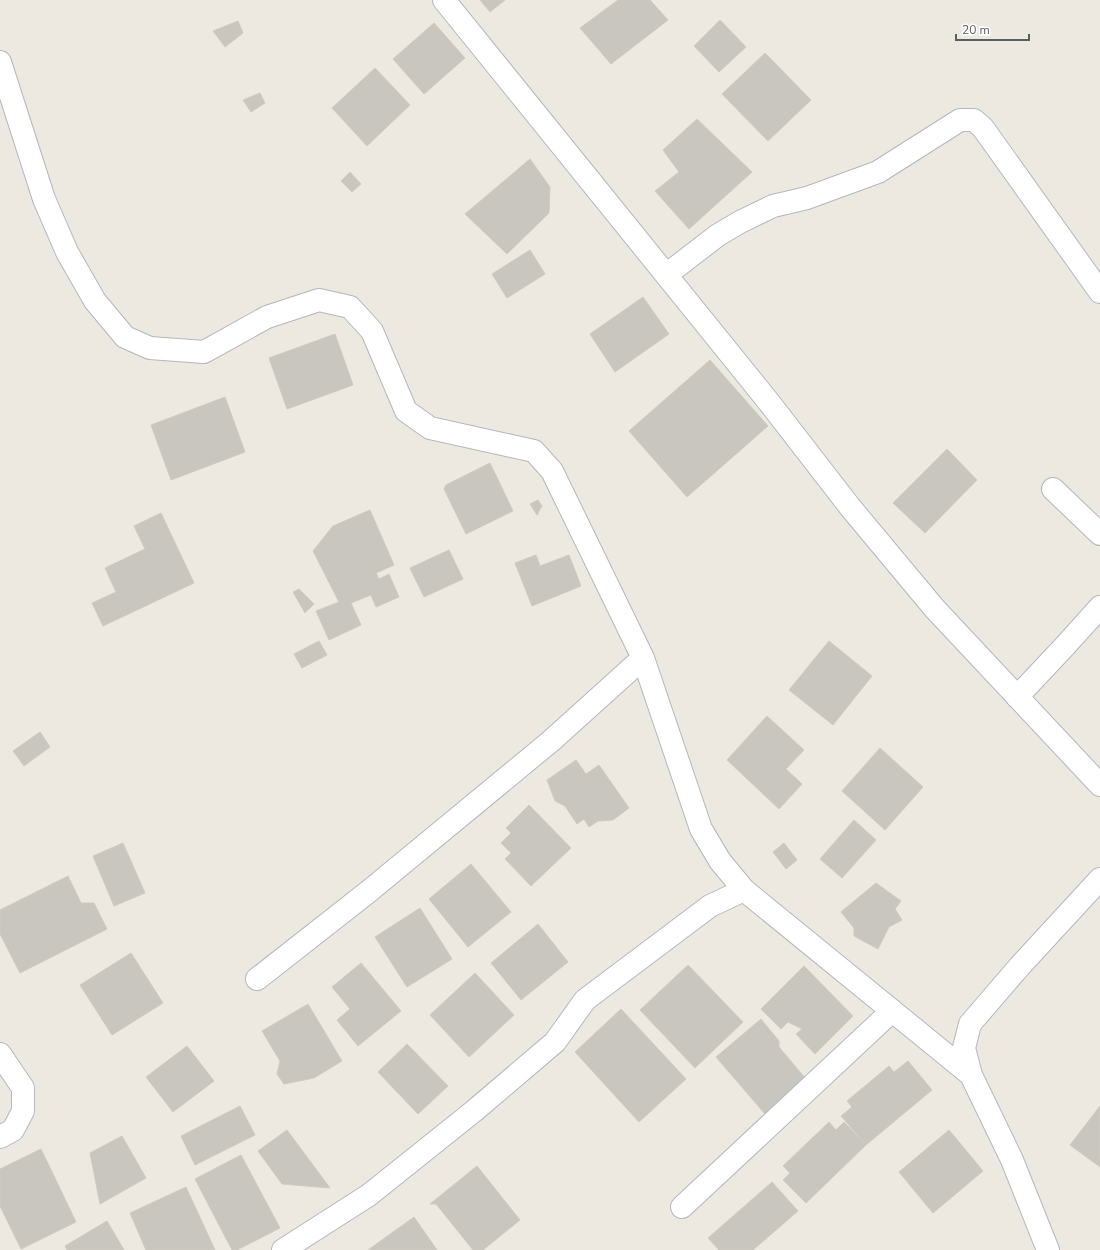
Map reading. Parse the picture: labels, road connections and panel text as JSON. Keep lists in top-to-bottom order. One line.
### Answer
{"scale_bar":"20 m"}
